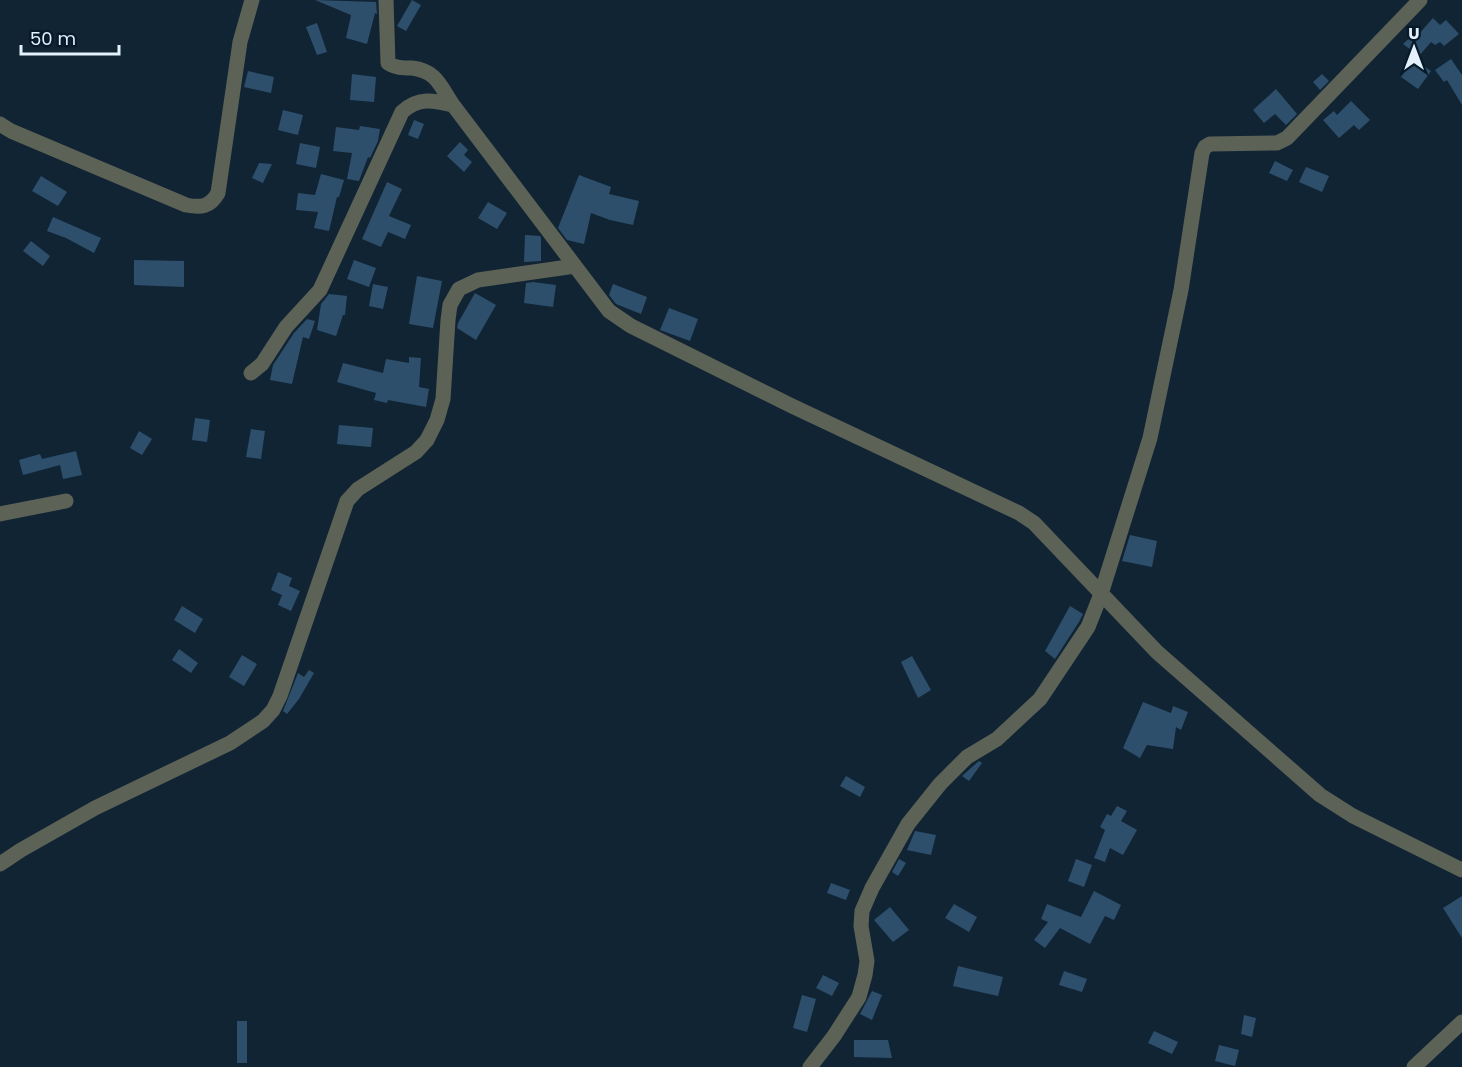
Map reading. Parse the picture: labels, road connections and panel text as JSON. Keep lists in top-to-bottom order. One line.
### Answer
{"scale_bar":"50 m","north":"top"}
